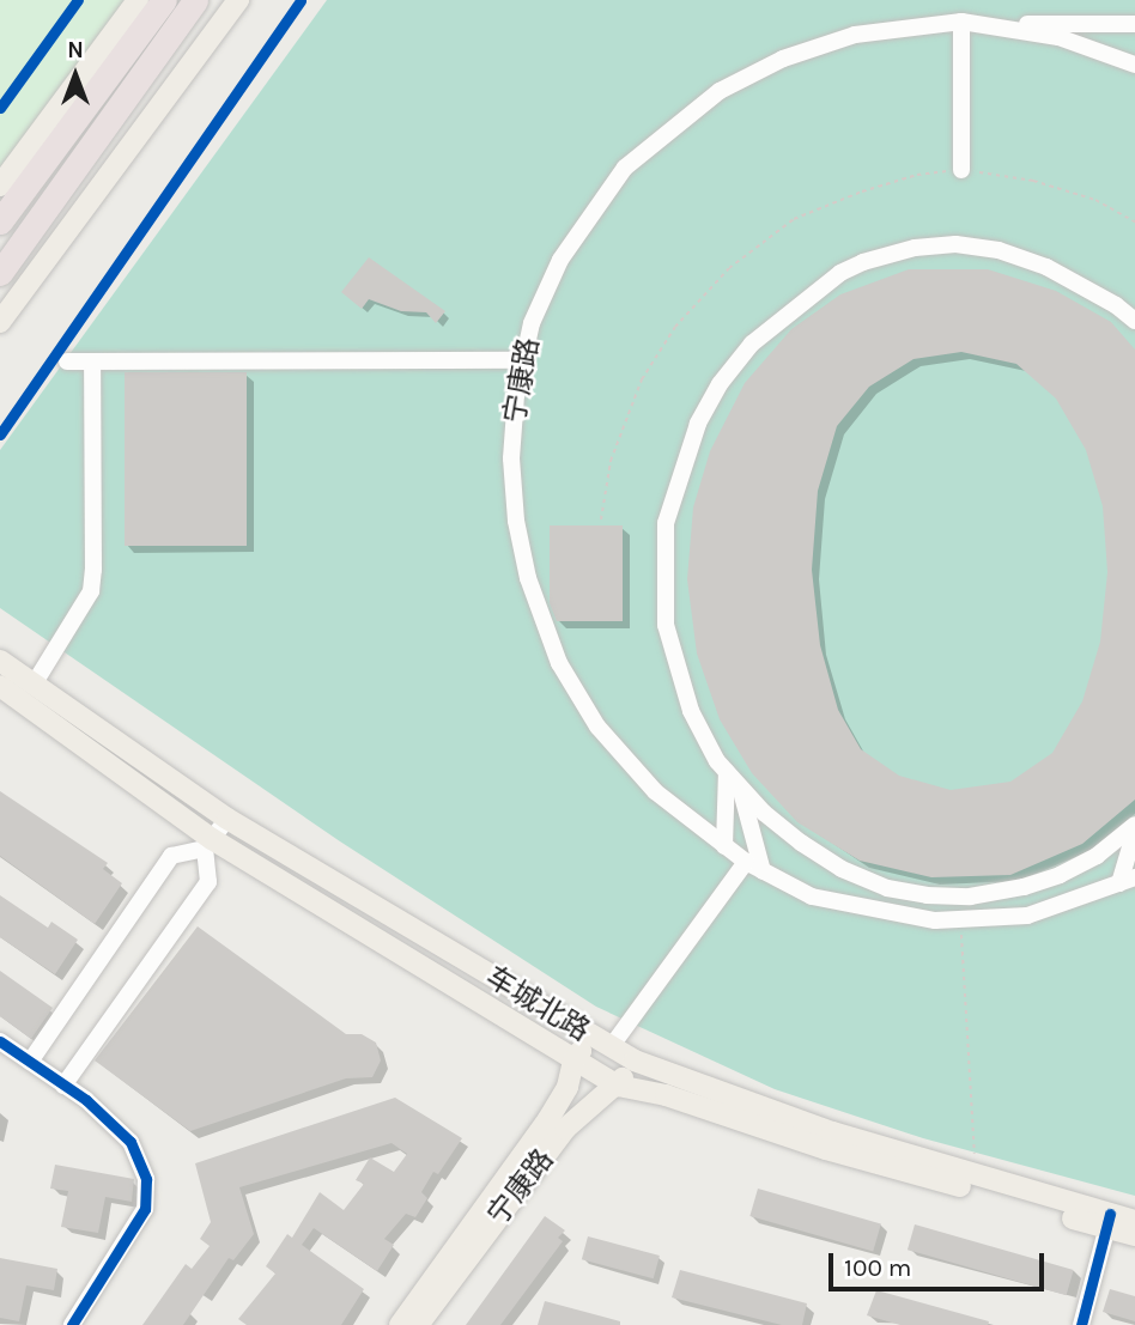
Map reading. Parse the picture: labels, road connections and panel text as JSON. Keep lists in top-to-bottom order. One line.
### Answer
{"streets":{"main road":["宁康路","车城北路"]},"crossings":[["宁康路","车城北路"]],"scale_bar":"100 m","north":"top"}
